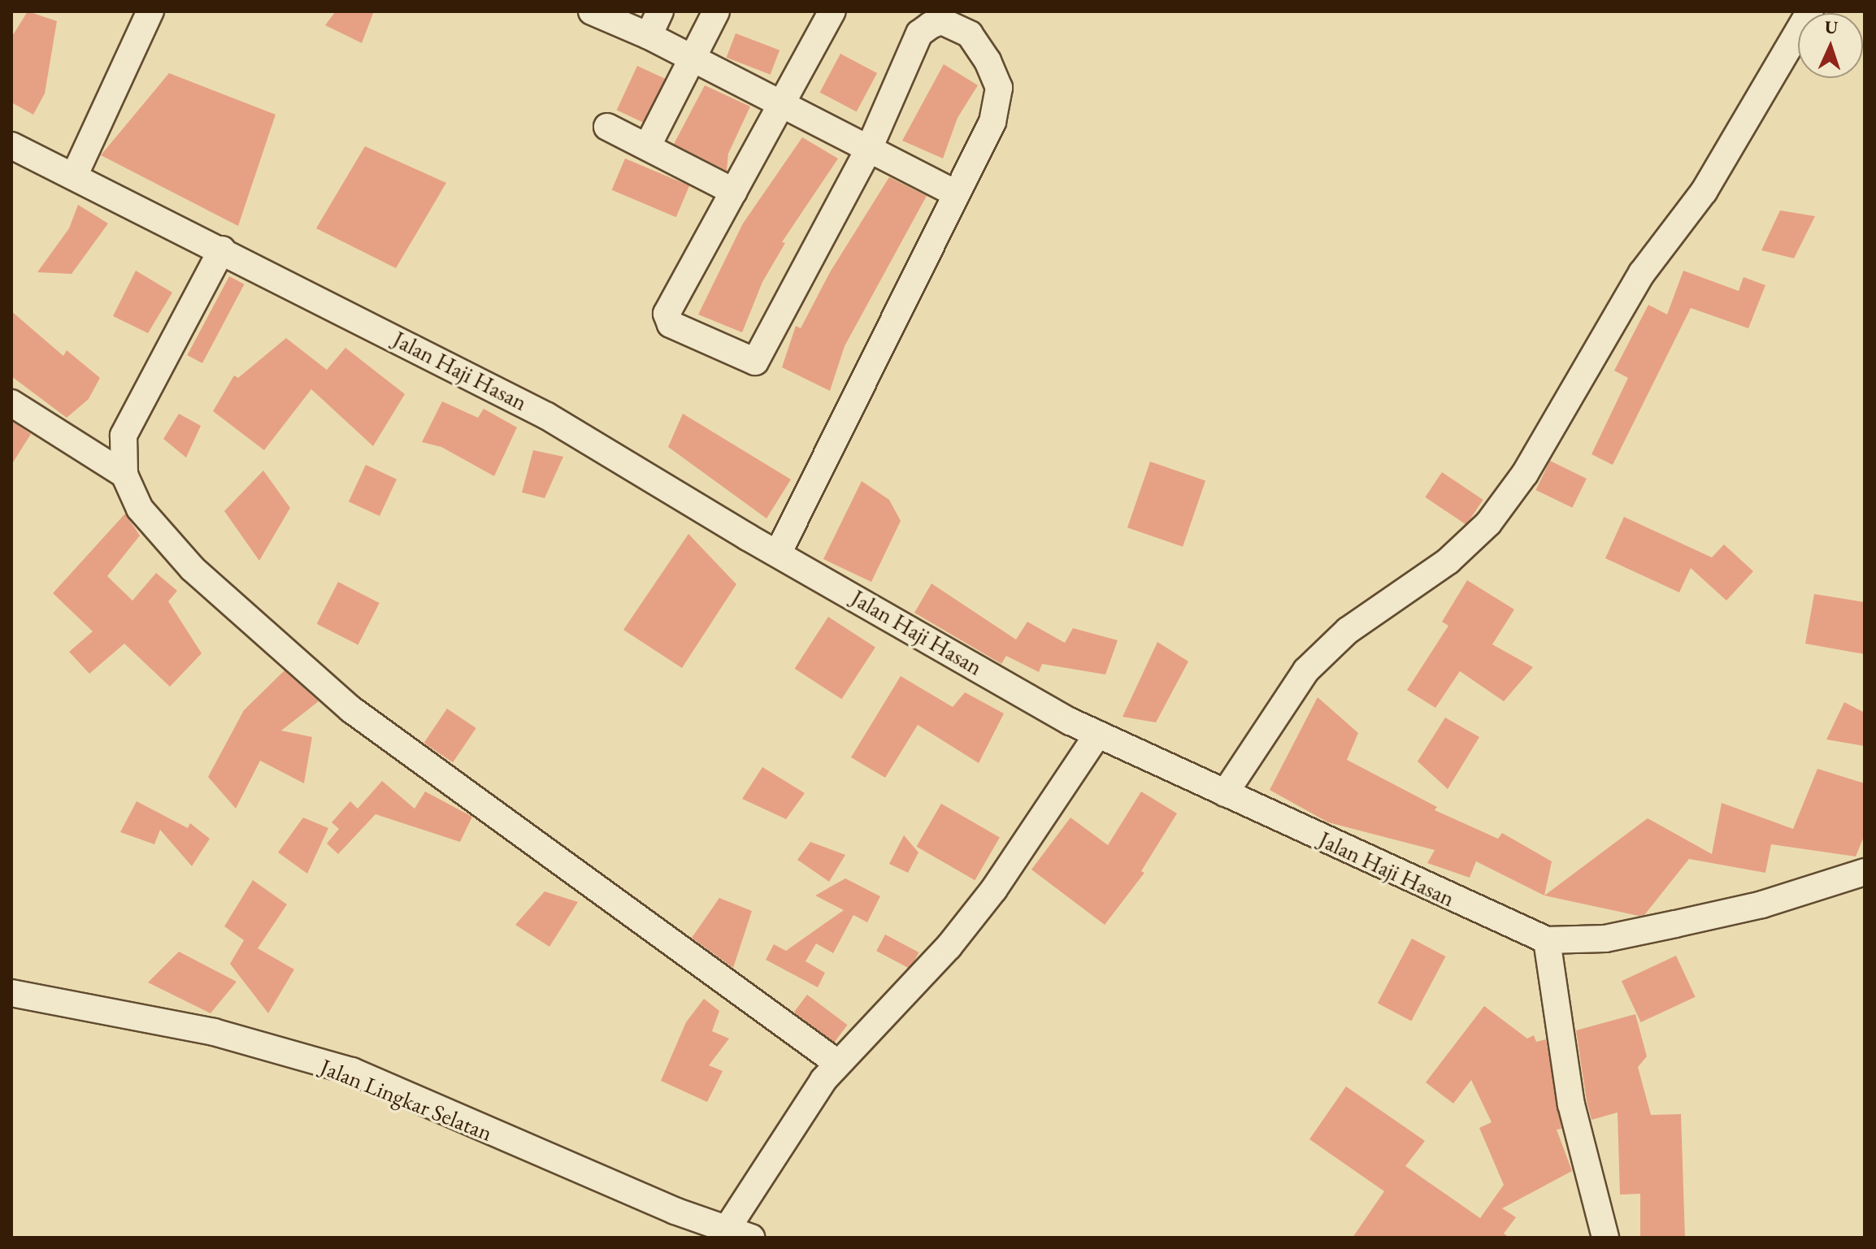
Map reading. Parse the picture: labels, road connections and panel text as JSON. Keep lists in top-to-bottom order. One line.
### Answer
{"streets":{"street":["Jalan Haji Hasan","Jalan Lingkar Selatan"]},"north":"top"}
